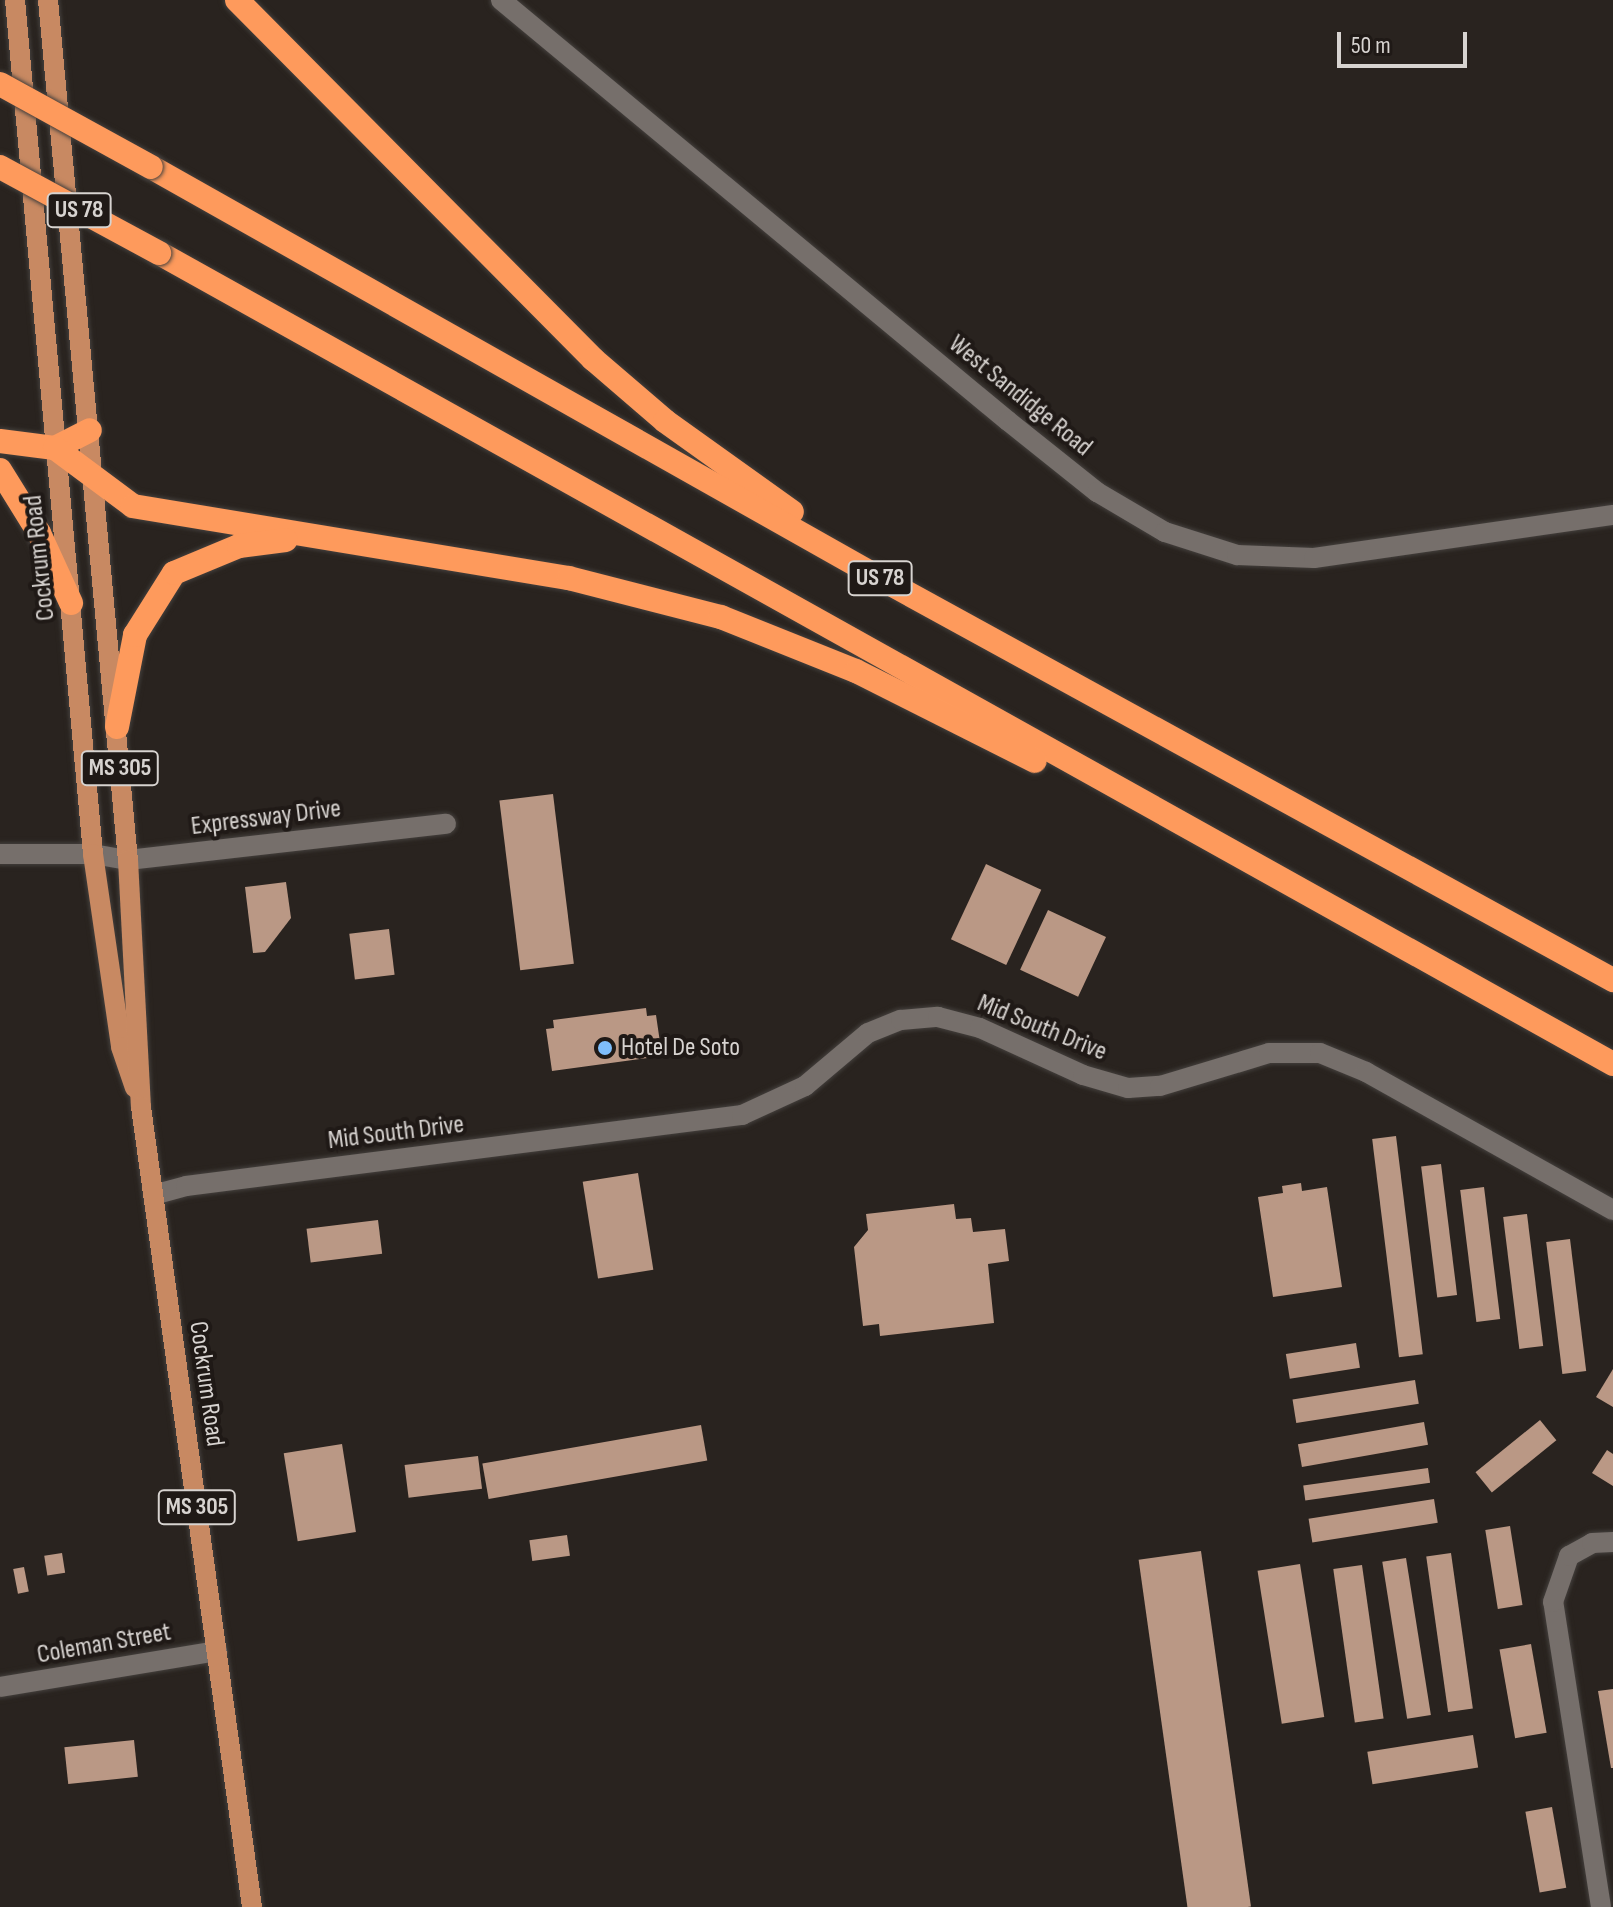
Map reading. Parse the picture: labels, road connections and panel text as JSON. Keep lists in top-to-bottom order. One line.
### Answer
{"streets":{"highway":["US 78"],"main road":["Cockrum Road","MS 305"],"street":["West Sandidge Road","Expressway Drive","Mid South Drive","Coleman Street"]},"crossings":[["Cockrum Road","Expressway Drive"],["Cockrum Road","Mid South Drive"],["Cockrum Road","Coleman Street"]],"places":["Hotel De Soto"],"scale_bar":"50 m"}
